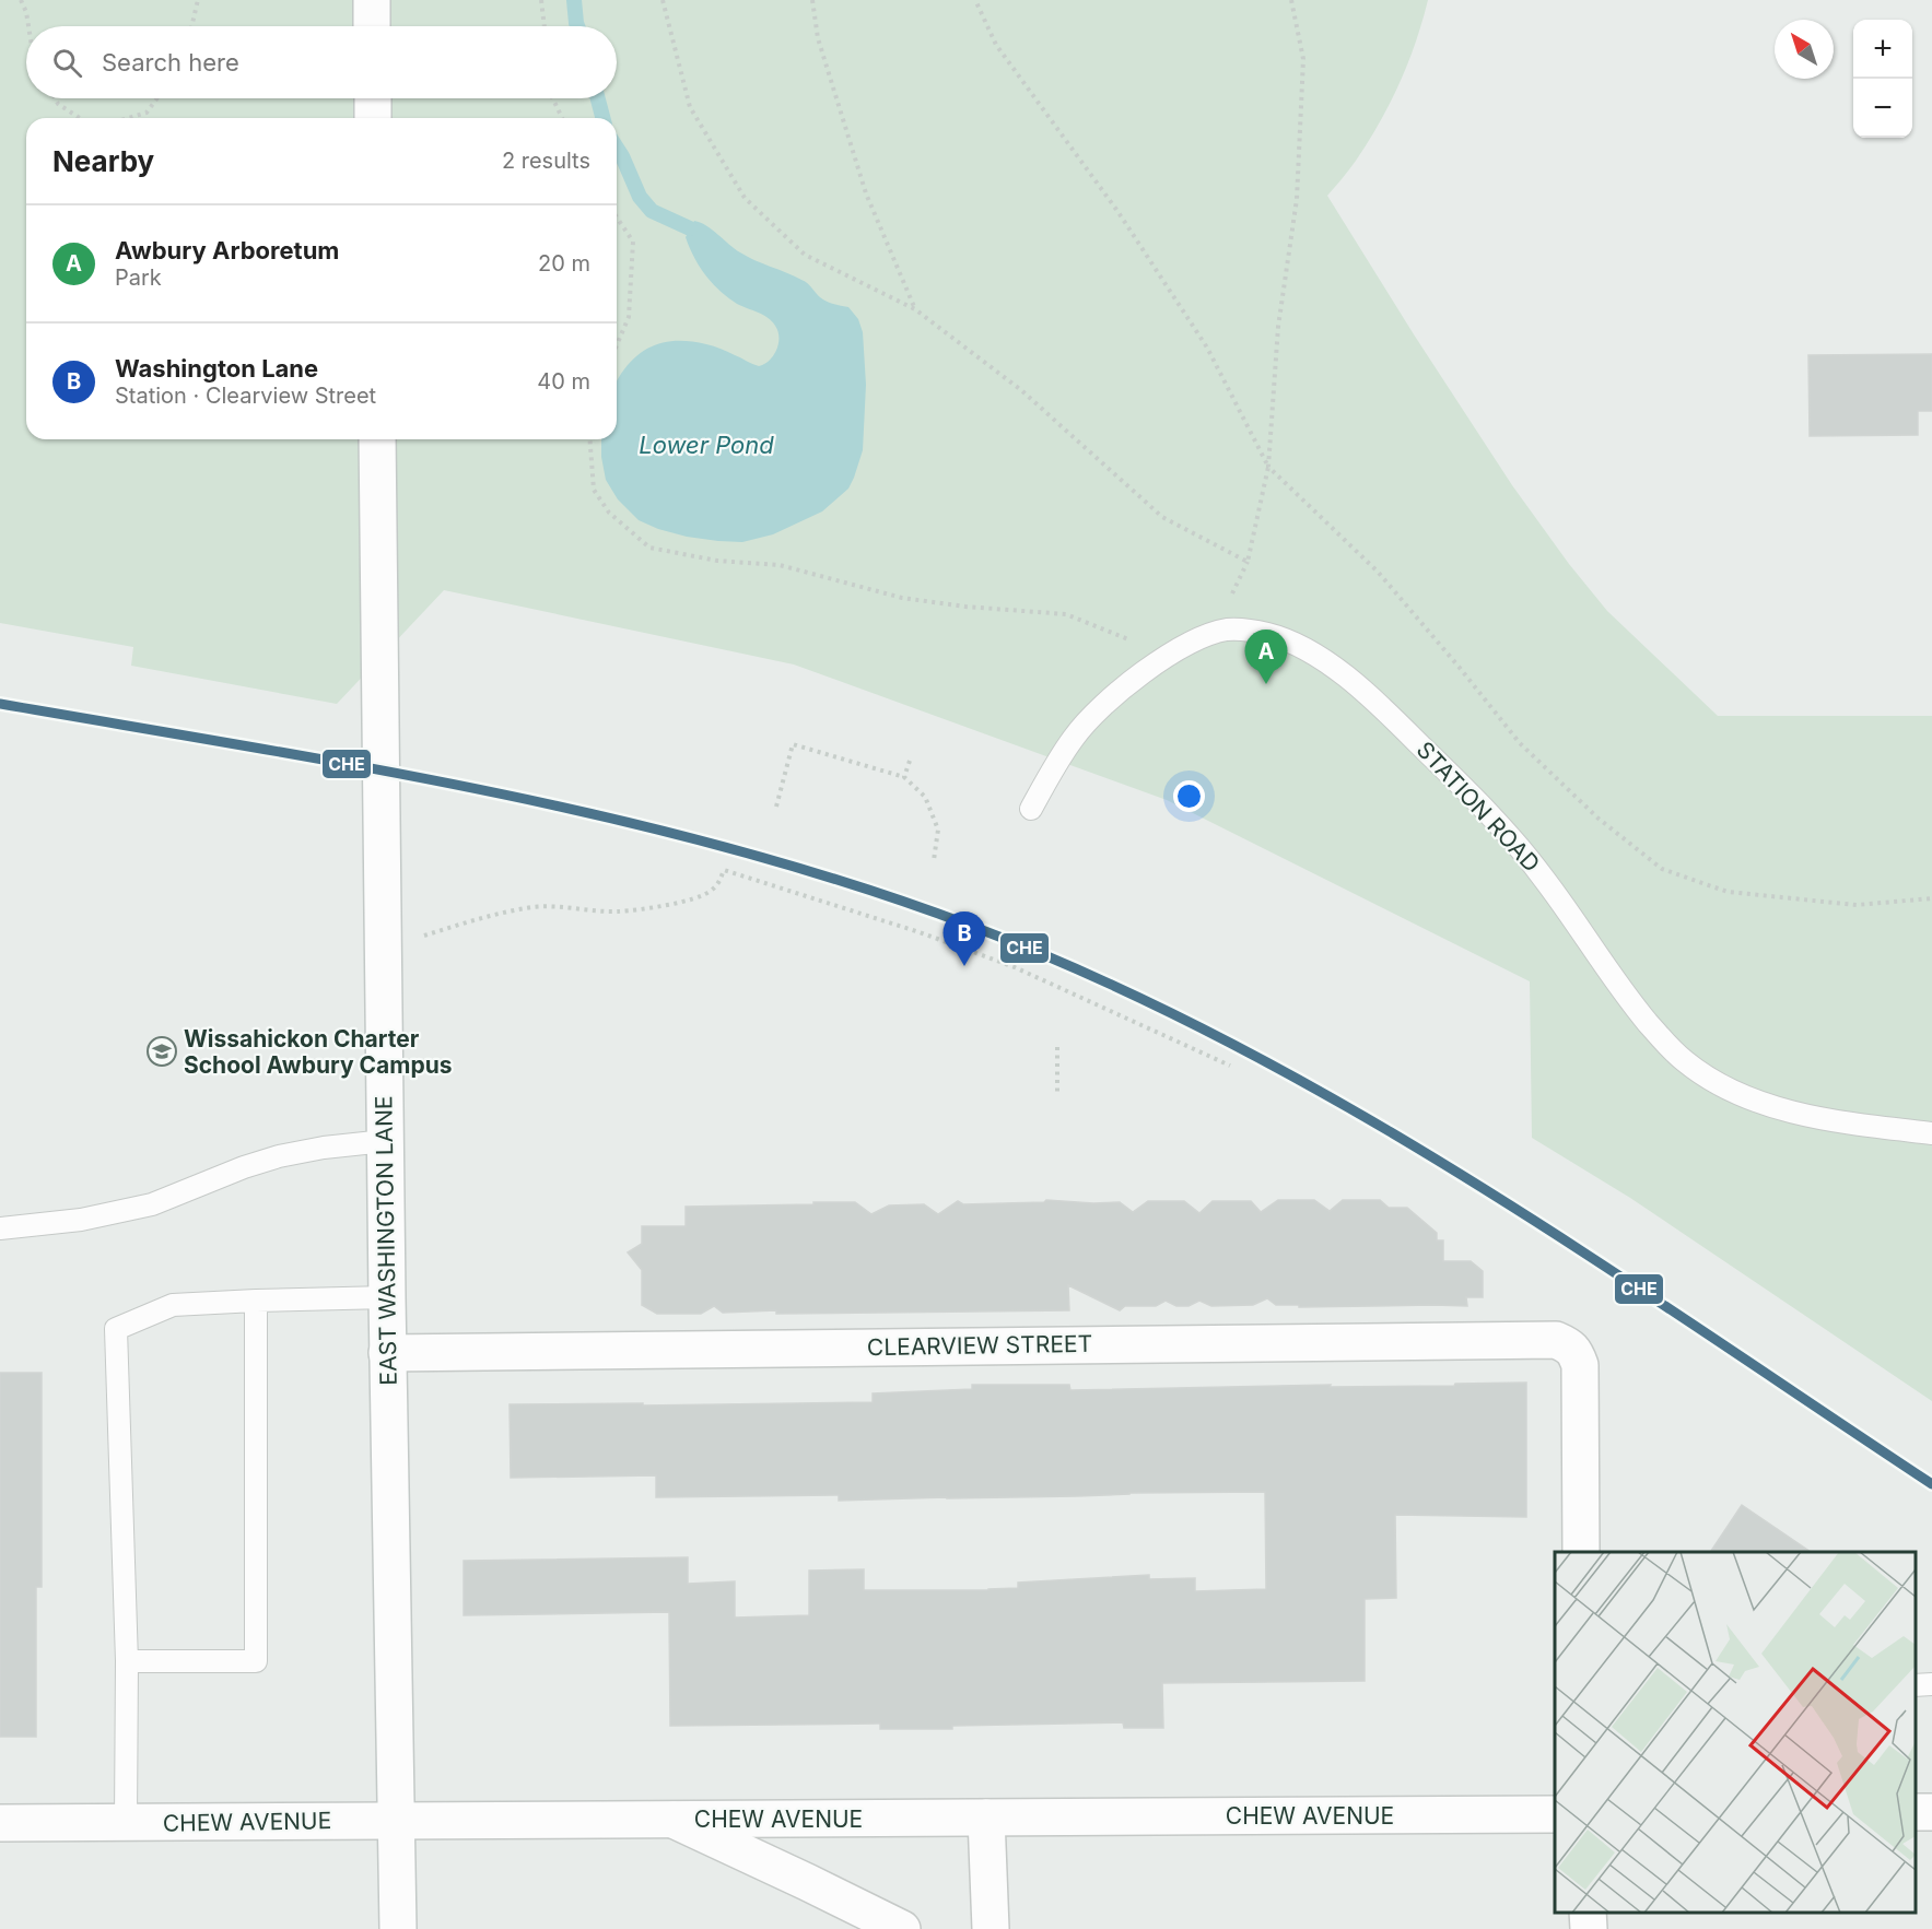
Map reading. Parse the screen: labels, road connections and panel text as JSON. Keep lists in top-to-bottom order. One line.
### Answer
{"streets":{"street":["EAST WASHINGTON LANE","CLEARVIEW STREET","CHEW AVENUE"],"lane":["STATION ROAD"]},"crossings":[["EAST WASHINGTON LANE","CLEARVIEW STREET"],["EAST WASHINGTON LANE","CHEW AVENUE"]],"water":["Lower Pond"],"places":{"school or university":["Wissahickon Charter School Awbury Campus"]},"lines":["transit line CHE"],"north":"top left","page":{"map_buttons":["+","−"],"search":"Search here","heading":["Nearby","2 results"],"list":[{"mark":"A","name":"Awbury Arboretum","note":"Park","value":"20 m"},{"mark":"B","name":"Washington Lane","note":"Station · Clearview Street","value":"40 m"}],"pins":["A","B"]}}
